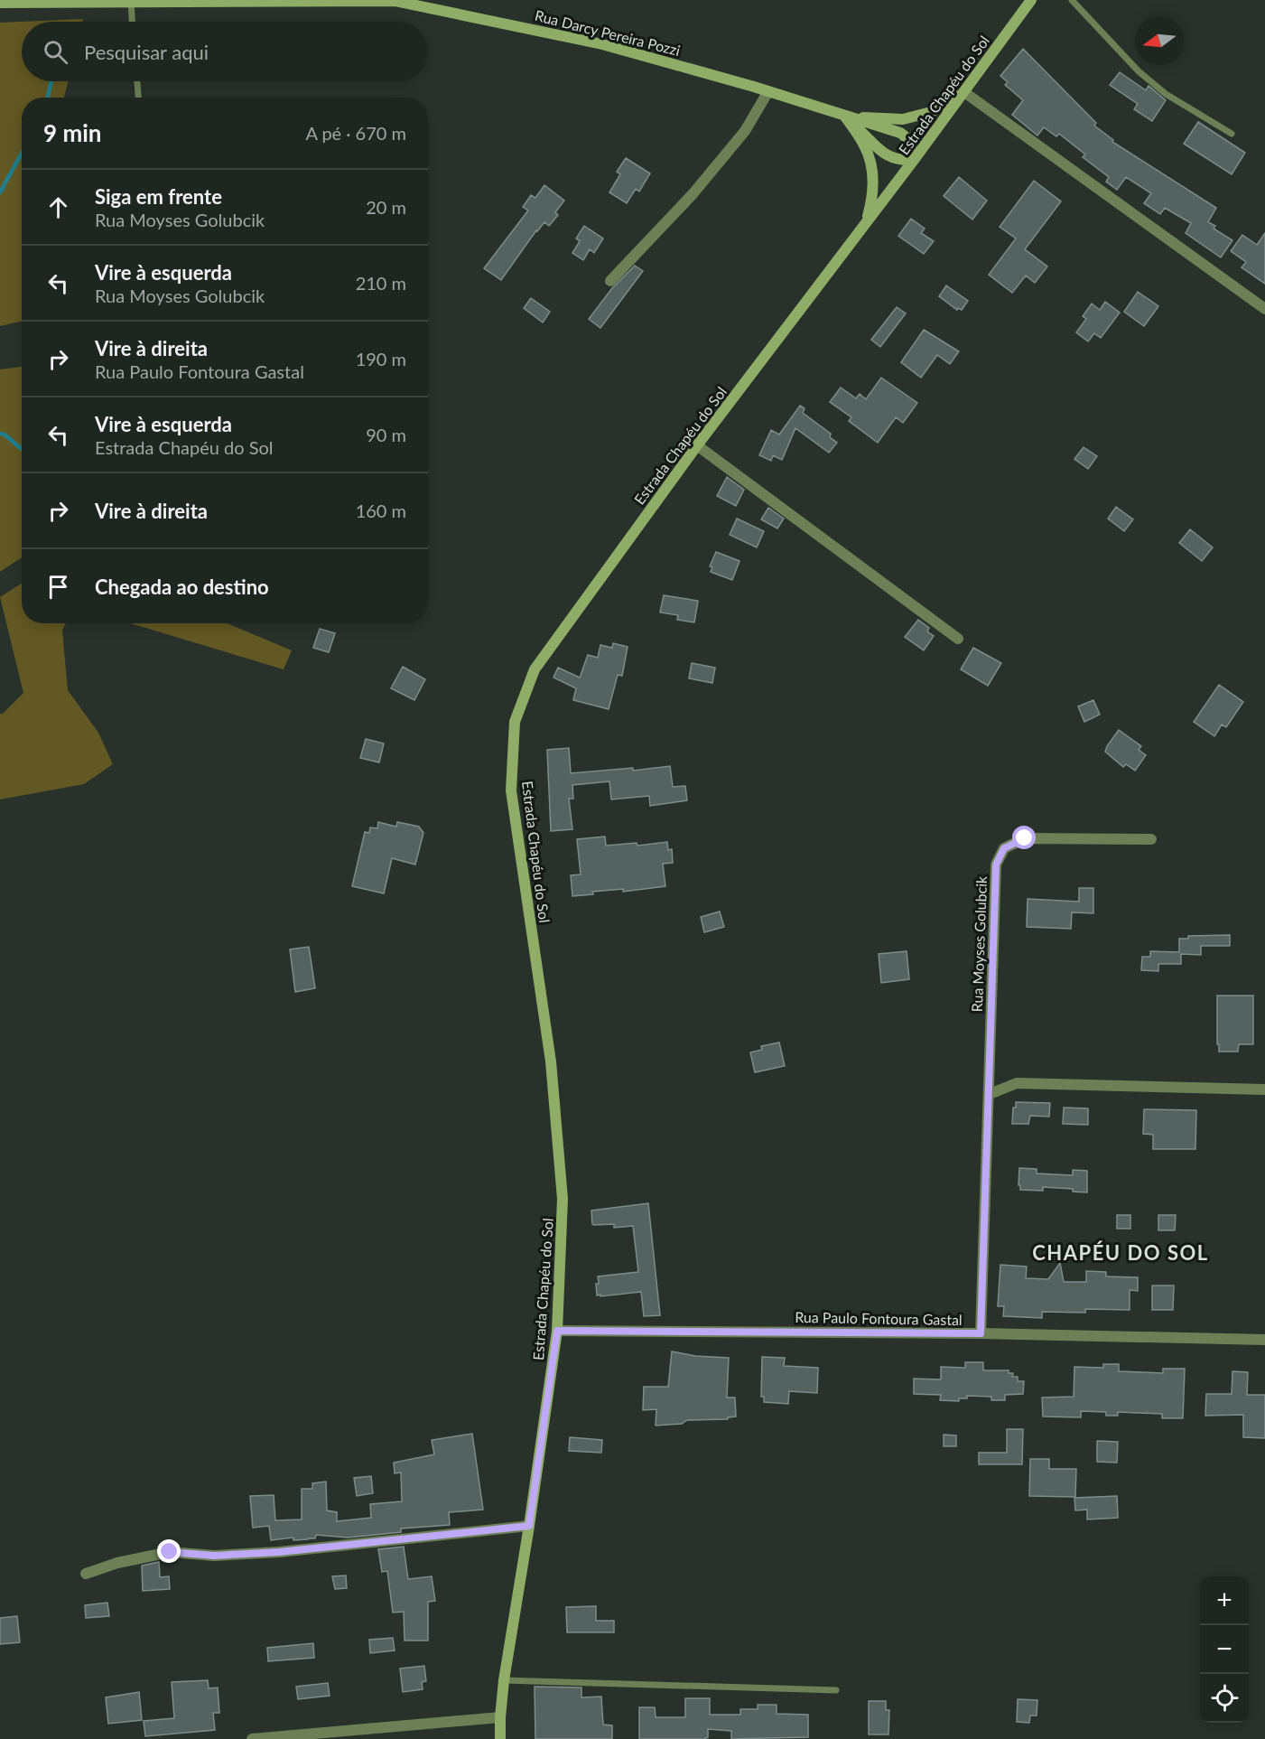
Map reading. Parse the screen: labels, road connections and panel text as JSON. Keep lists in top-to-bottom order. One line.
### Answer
{"streets":{"main road":["Rua Darcy Pereira Pozzi","Estrada Chapéu do Sol"],"street":["Rua Moyses Golubcik","Rua Paulo Fontoura Gastal"]},"crossings":[["Rua Darcy Pereira Pozzi","Estrada Chapéu do Sol"],["Estrada Chapéu do Sol","Rua Paulo Fontoura Gastal"],["Rua Moyses Golubcik","Rua Paulo Fontoura Gastal"]],"districts":["CHAPÉU DO SOL"],"north":"left","page":{"search":"Pesquisar aqui","heading":["9 min","A pé · 670 m"],"list":[["Siga em frente","Rua Moyses Golubcik","20 m"],["Vire à esquerda","Rua Moyses Golubcik","210 m"],["Vire à direita","Rua Paulo Fontoura Gastal","190 m"],["Vire à esquerda","Estrada Chapéu do Sol","90 m"],["Vire à direita","160 m"],"Chegada ao destino"],"map_buttons":["+","−"]}}
